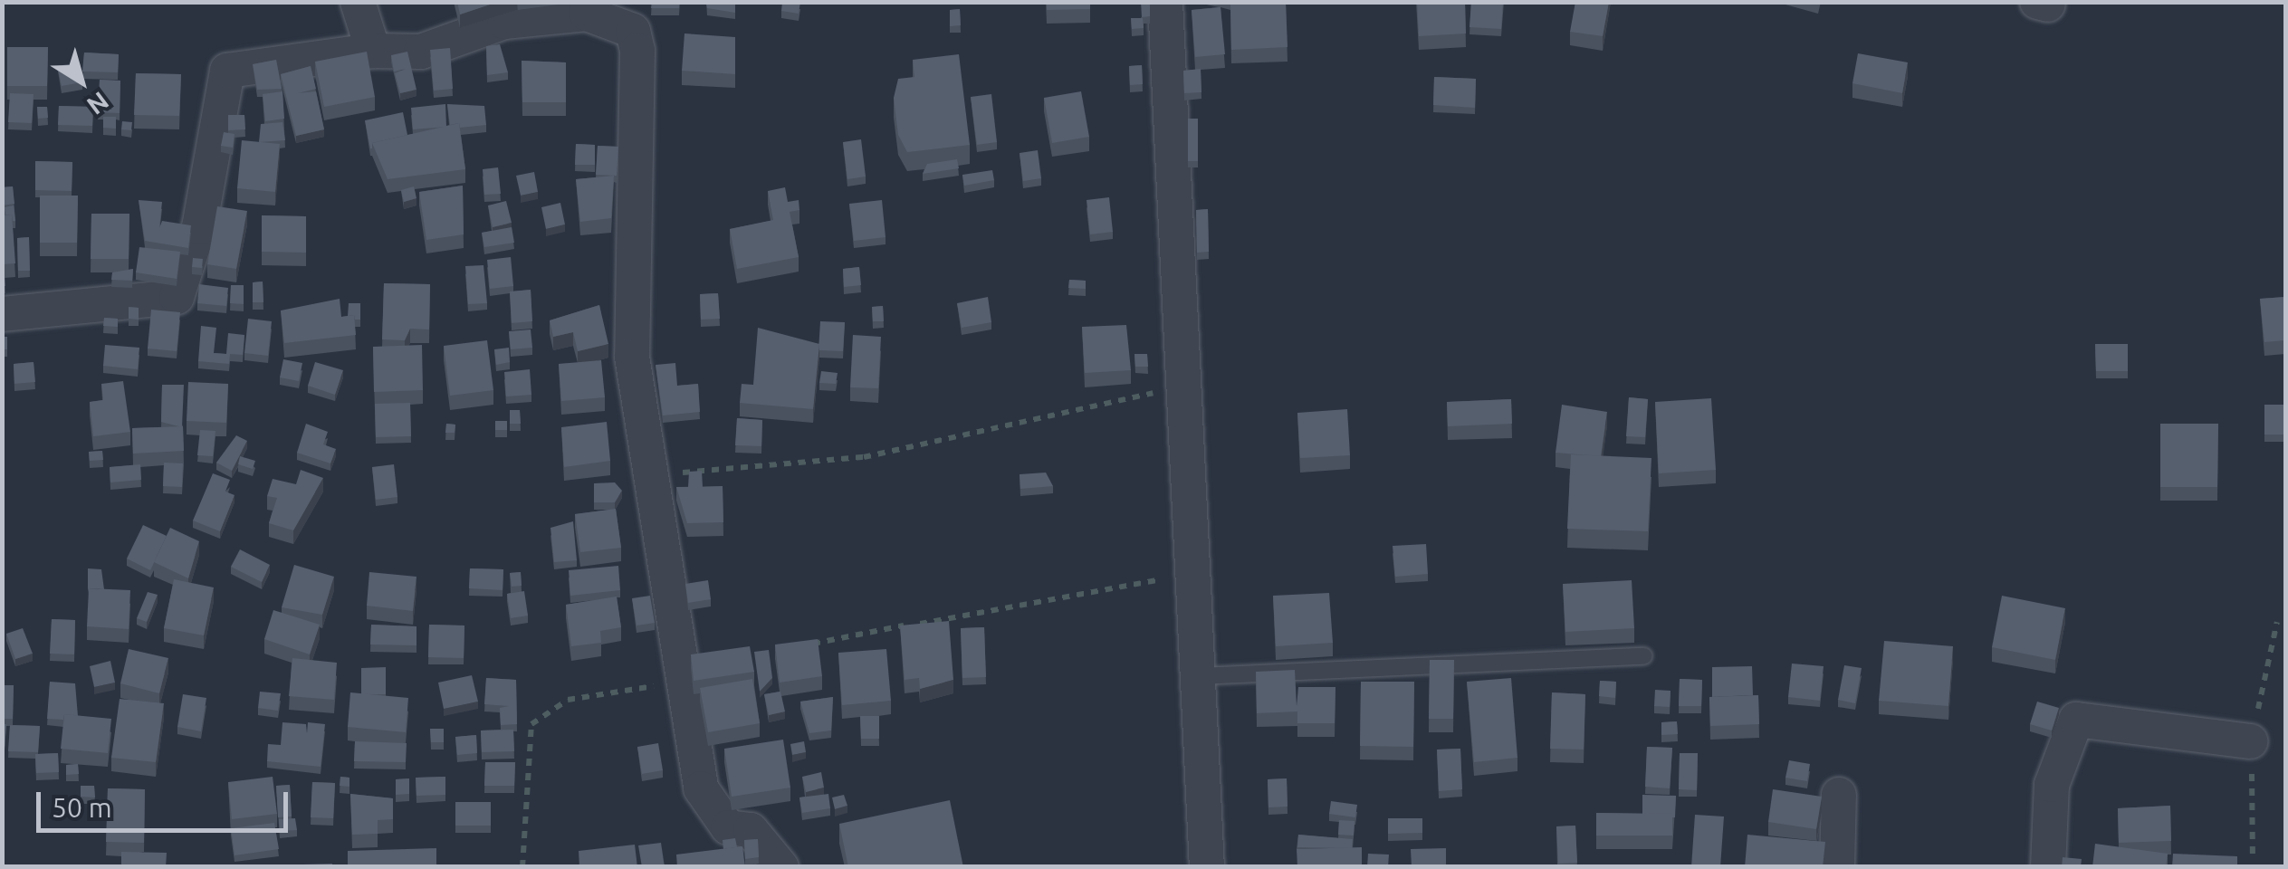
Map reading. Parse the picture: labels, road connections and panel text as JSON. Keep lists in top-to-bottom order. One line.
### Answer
{"scale_bar":"50 m","north":"bottom right"}
